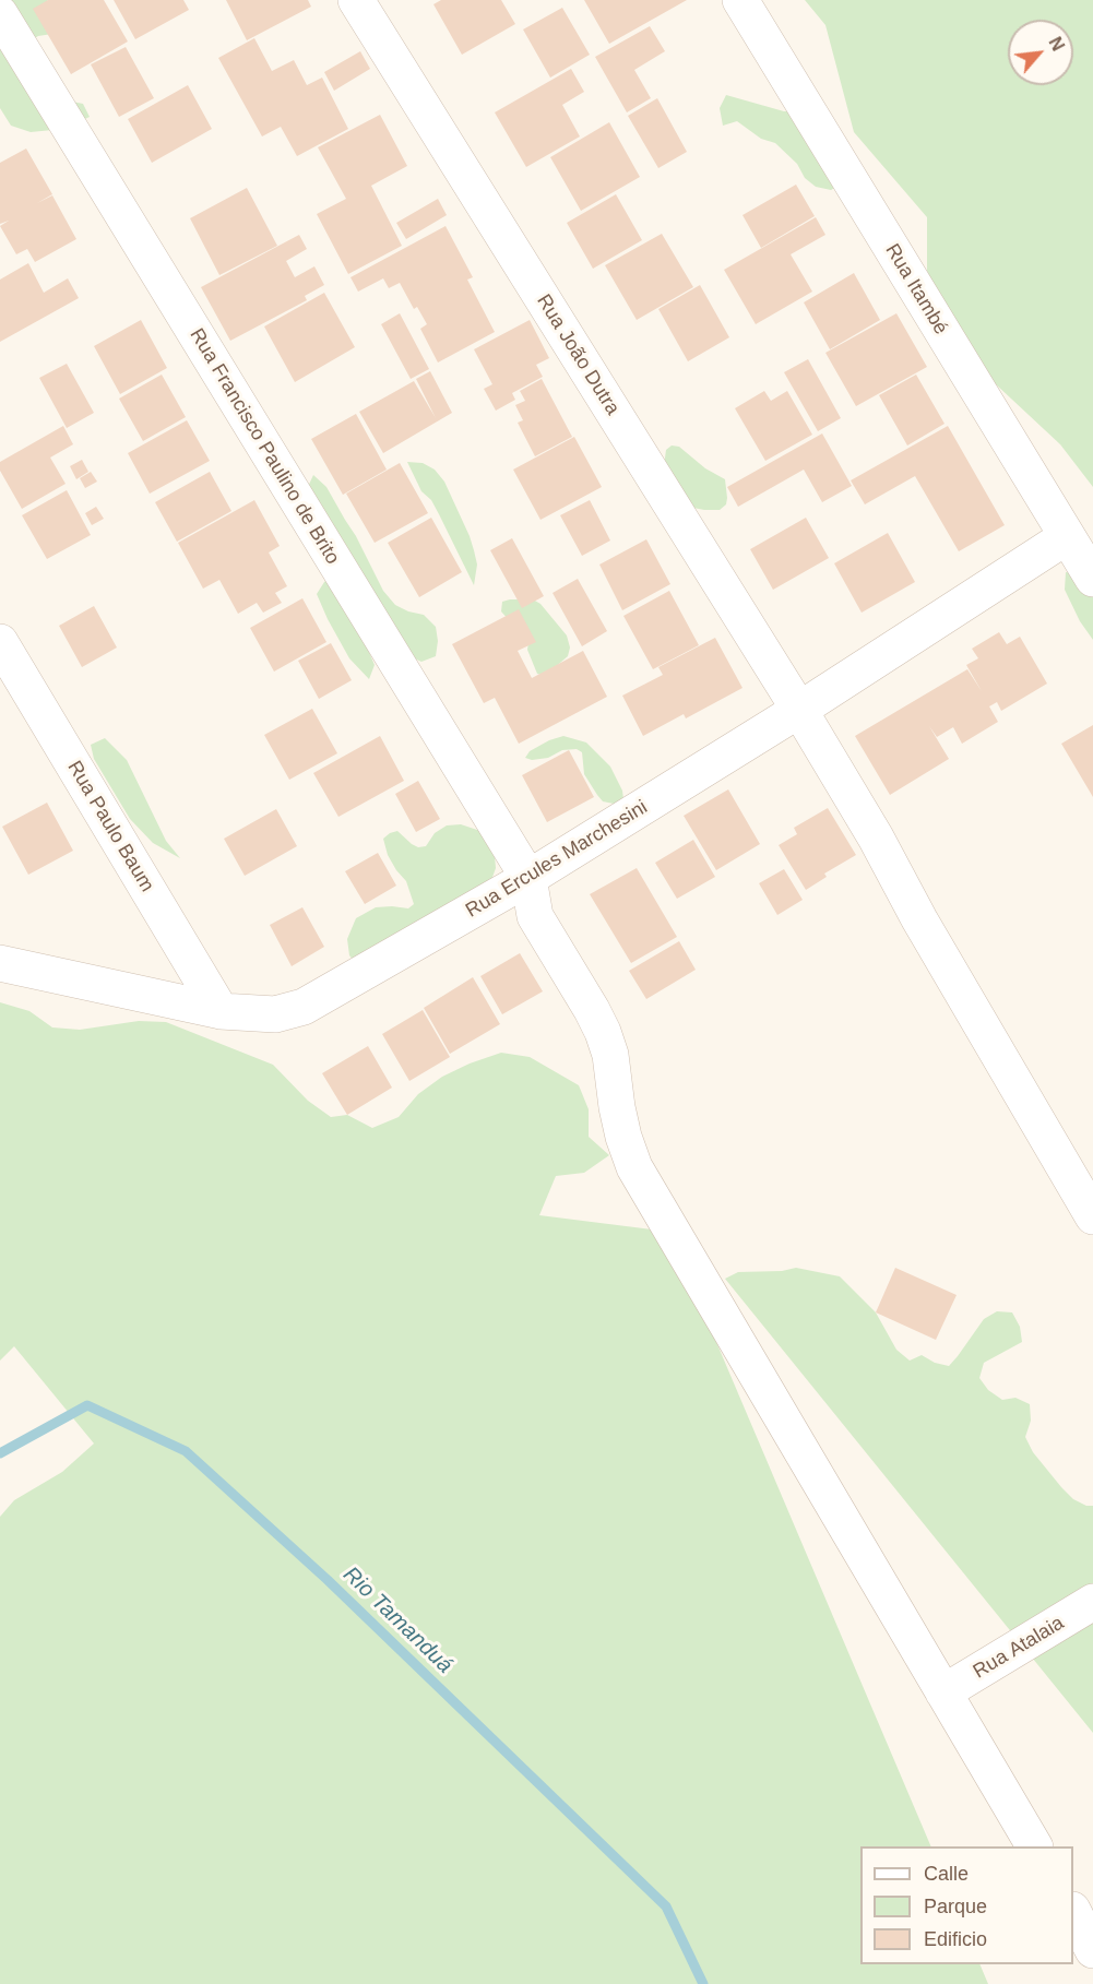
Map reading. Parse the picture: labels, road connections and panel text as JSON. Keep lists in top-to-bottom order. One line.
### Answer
{"streets":{"street":["Rua Itambé","Rua João Dutra","Rua Francisco Paulino de Brito","Rua Paulo Baum","Rua Ercules Marchesini","Rua Atalaia"]},"crossings":[["Rua Itambé","Rua Ercules Marchesini"],["Rua João Dutra","Rua Ercules Marchesini"],["Rua Francisco Paulino de Brito","Rua Ercules Marchesini"],["Rua Paulo Baum","Rua Ercules Marchesini"]],"water":["Rio Tamanduá"],"legend":["Calle","Parque","Edificio"],"north":"top right"}
